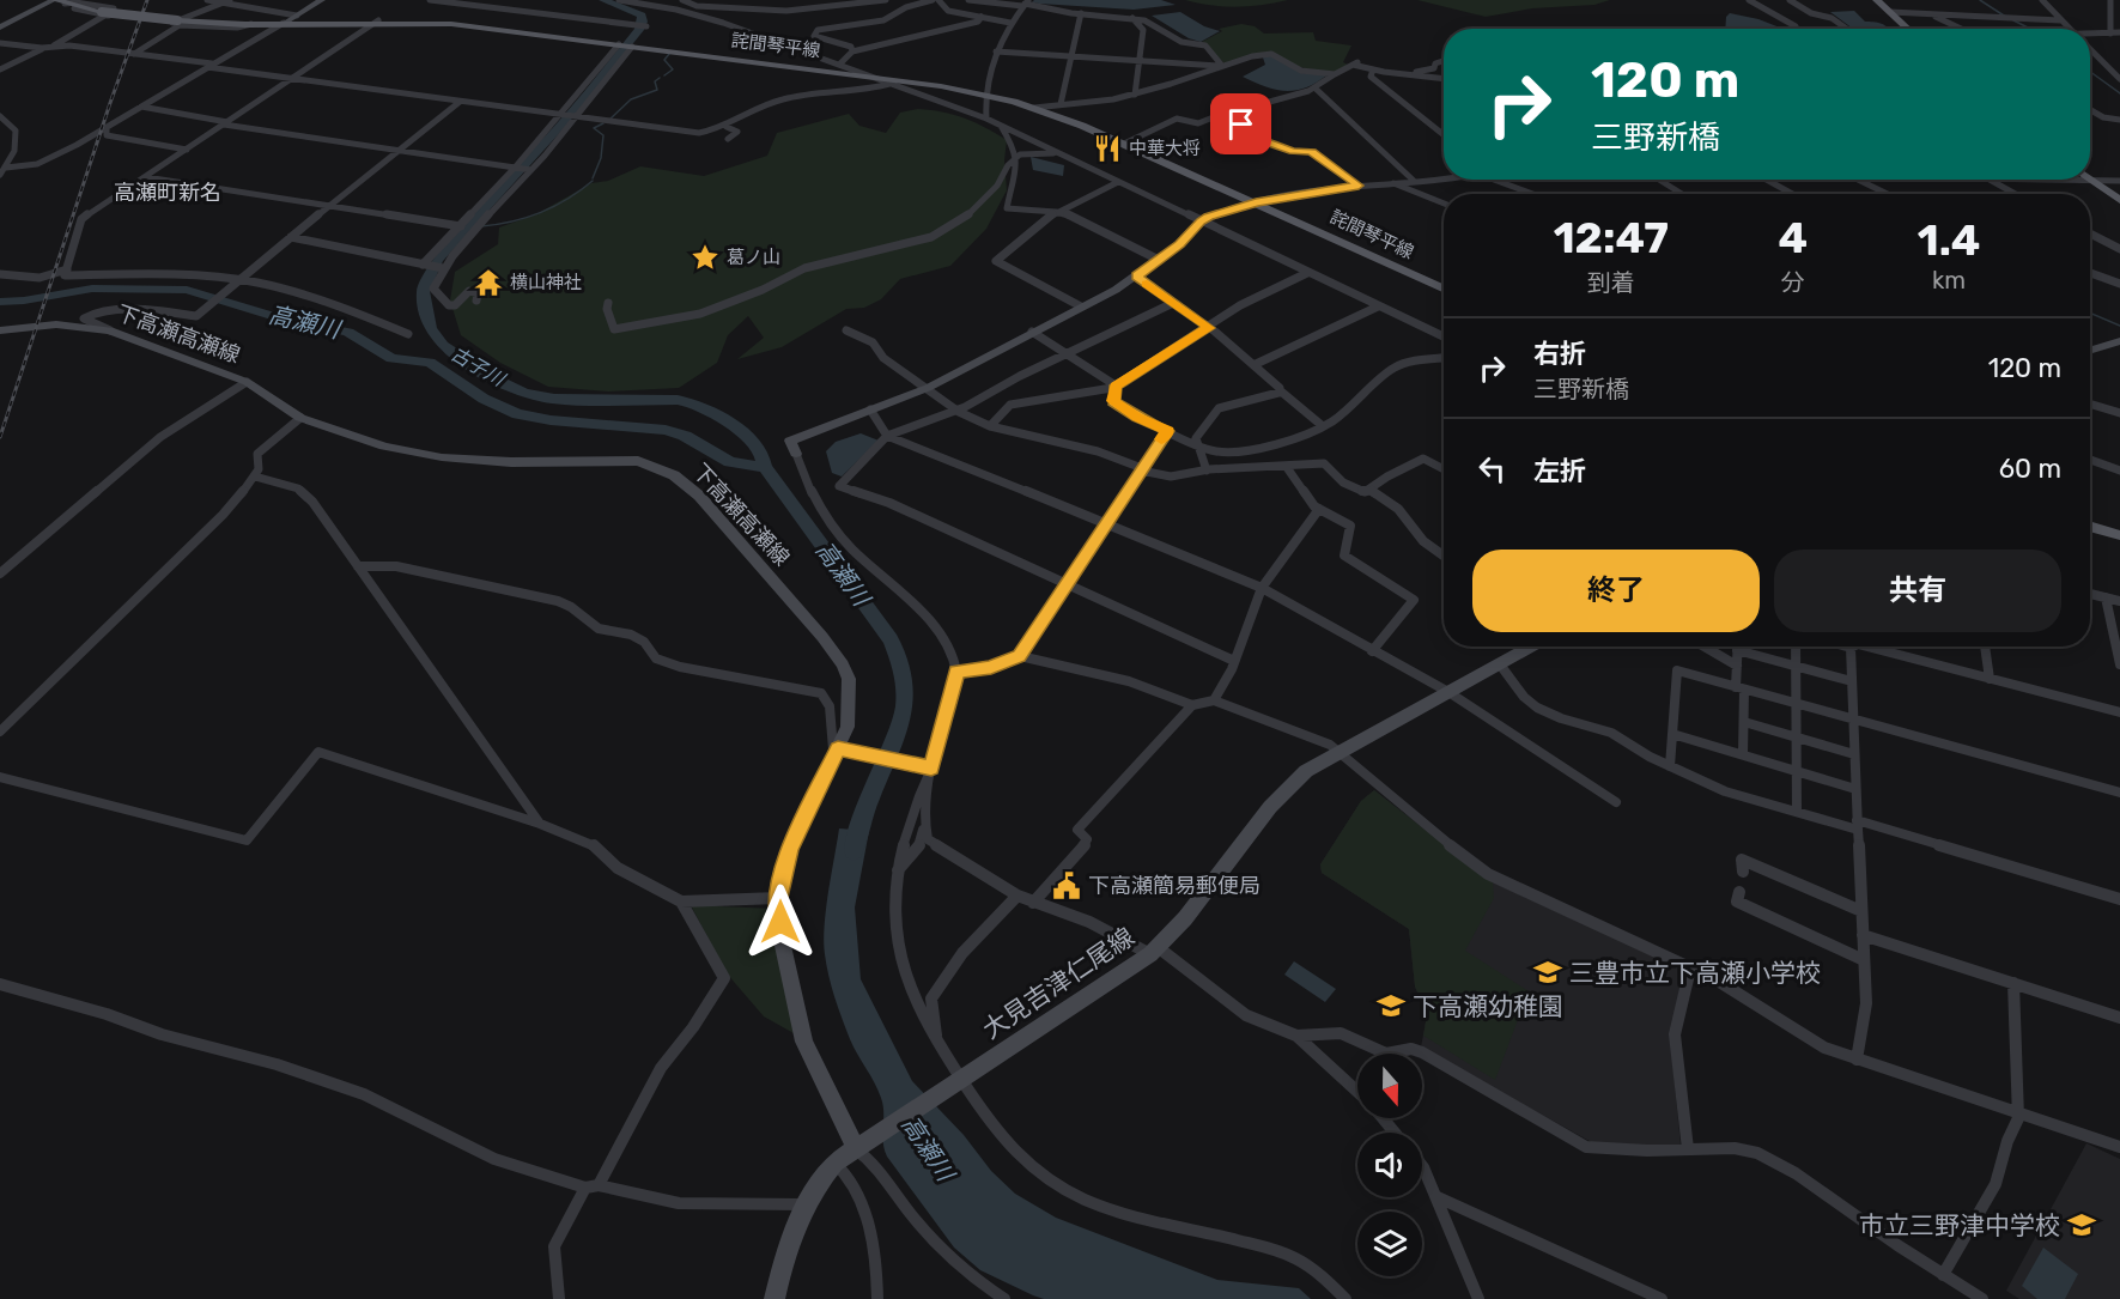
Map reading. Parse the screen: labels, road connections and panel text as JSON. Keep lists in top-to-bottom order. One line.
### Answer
{"streets":{"main road":["詫間琴平線","下高瀬高瀬線","大見吉津仁尾線"]},"crossings":[["下高瀬高瀬線","大見吉津仁尾線"]],"districts":["高瀬町新名"],"water":["高瀬川","古子川"],"places":{"restaurant":["中華大将"],"place":["葛ノ山"],"temple":["横山神社"],"public building":["下高瀬簡易郵便局"],"school or university":["三豊市立下高瀬小学校","下高瀬幼稚園","市立三野津中学校"]},"north":"bottom","page":{"turn":["120 m","三野新橋"],"eta":["12:47","到着","4","分","1.4","km"],"list":[{"name":"右折","note":"三野新橋","value":"120 m"},{"name":"左折","value":"60 m"}],"buttons":["終了","共有"]}}
